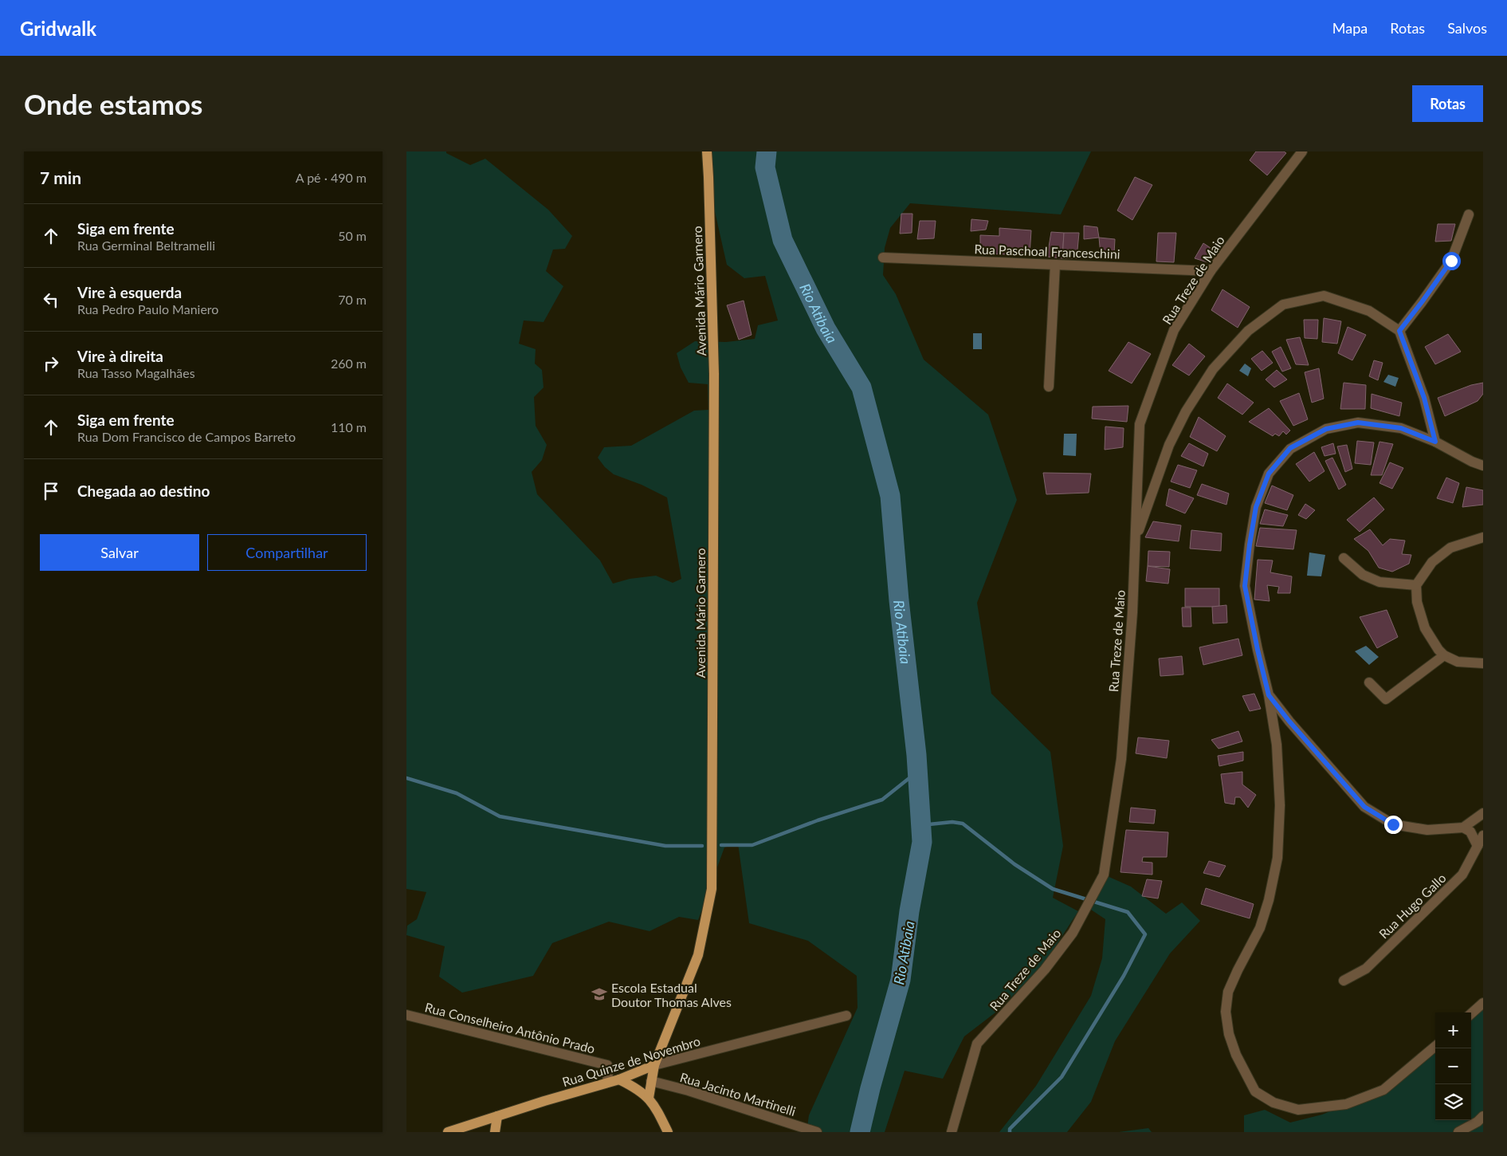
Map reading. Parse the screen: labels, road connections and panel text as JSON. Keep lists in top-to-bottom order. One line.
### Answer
{"streets":{"main road":["Avenida Mário Garnero","Rua Quinze de Novembro"],"street":["Rua Paschoal Franceschini","Rua Treze de Maio","Rua Hugo Gallo","Rua Conselheiro Antônio Prado","Rua Jacinto Martinelli"]},"crossings":[["Rua Paschoal Franceschini","Rua Treze de Maio"],["Avenida Mário Garnero","Rua Quinze de Novembro"],["Avenida Mário Garnero","Rua Jacinto Martinelli"],["Rua Conselheiro Antônio Prado","Rua Quinze de Novembro"]],"water":["Rio Atibaia"],"places":{"school or university":["Escola Estadual Doutor Thomas Alves"]},"page":{"header":"Gridwalk","nav":["Mapa","Rotas","Salvos"],"buttons":["Rotas",["Salvar","Compartilhar"]],"title":"Onde estamos","heading":["7 min","A pé · 490 m"],"list":[["Siga em frente","Rua Germinal Beltramelli","50 m"],["Vire à esquerda","Rua Pedro Paulo Maniero","70 m"],["Vire à direita","Rua Tasso Magalhães","260 m"],["Siga em frente","Rua Dom Francisco de Campos Barreto","110 m"],"Chegada ao destino"],"map_buttons":["+","−"]}}
